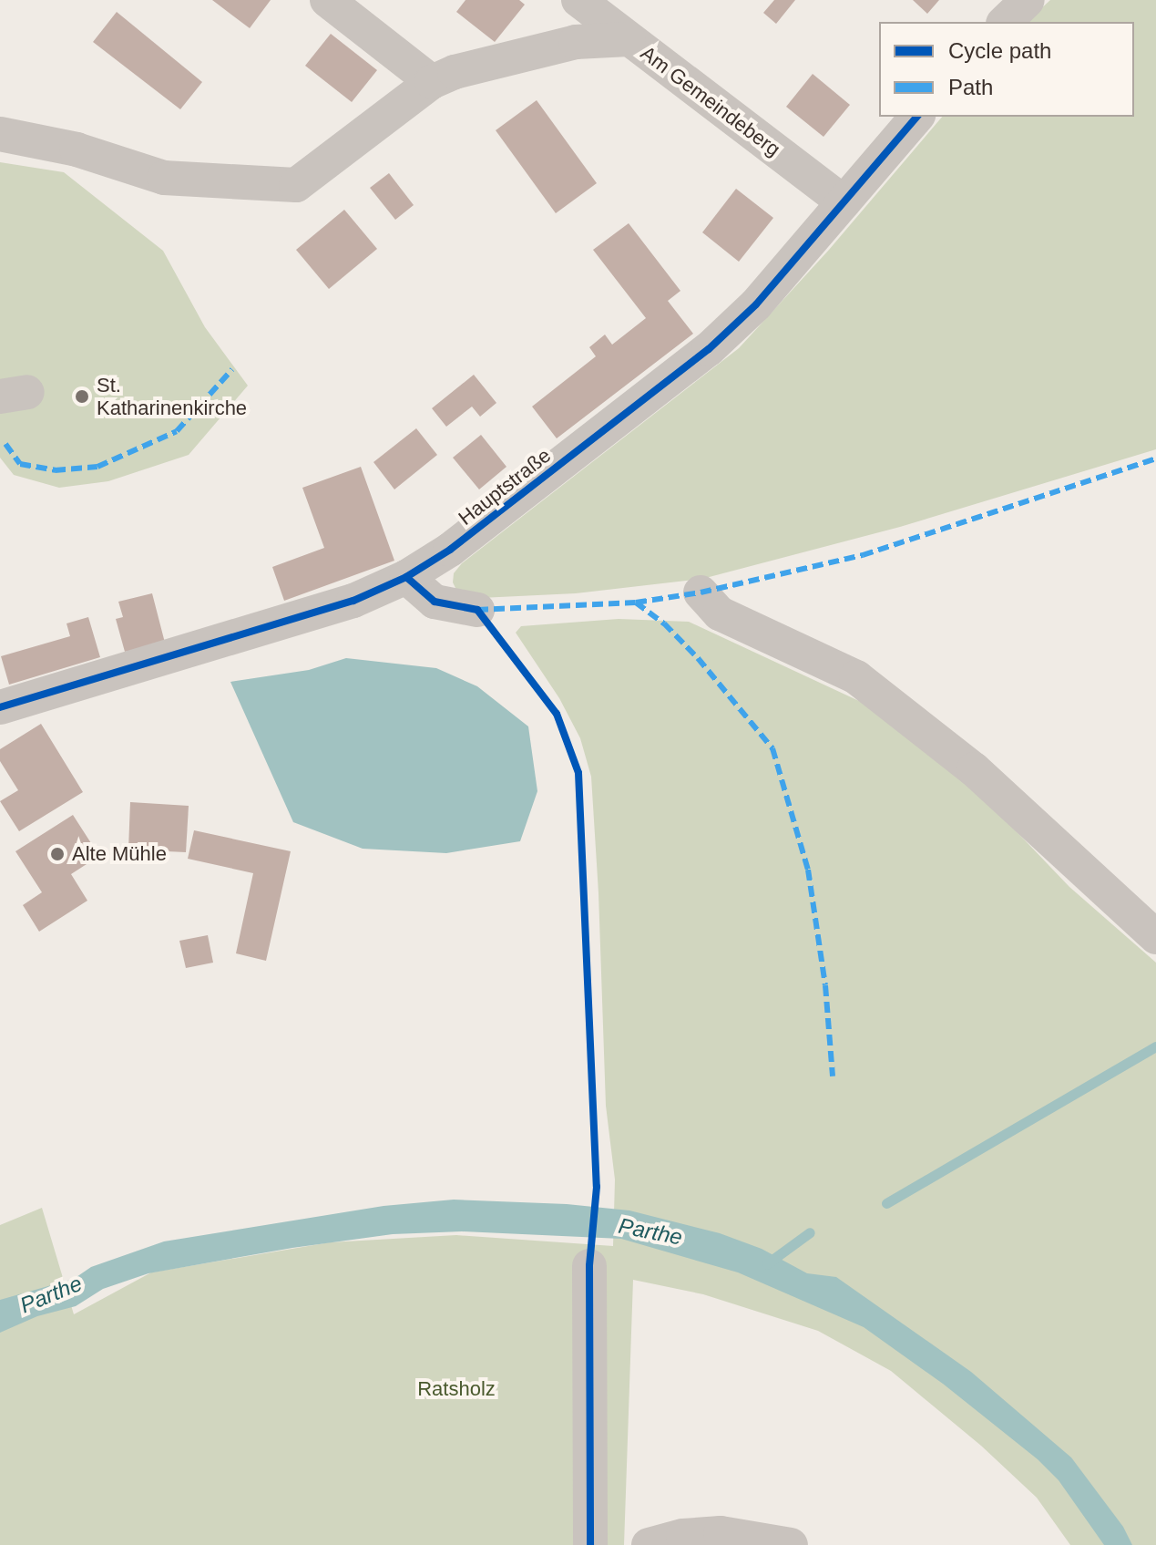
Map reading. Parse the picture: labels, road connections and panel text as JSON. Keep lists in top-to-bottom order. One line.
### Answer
{"streets":{"street":["Am Gemeindeberg","Hauptstraße"]},"crossings":[["Am Gemeindeberg","Hauptstraße"]],"water":["Parthe"],"parks":["Ratsholz"],"places":["St. Katharinenkirche","Alte Mühle"],"legend":["Cycle path","Path"]}
